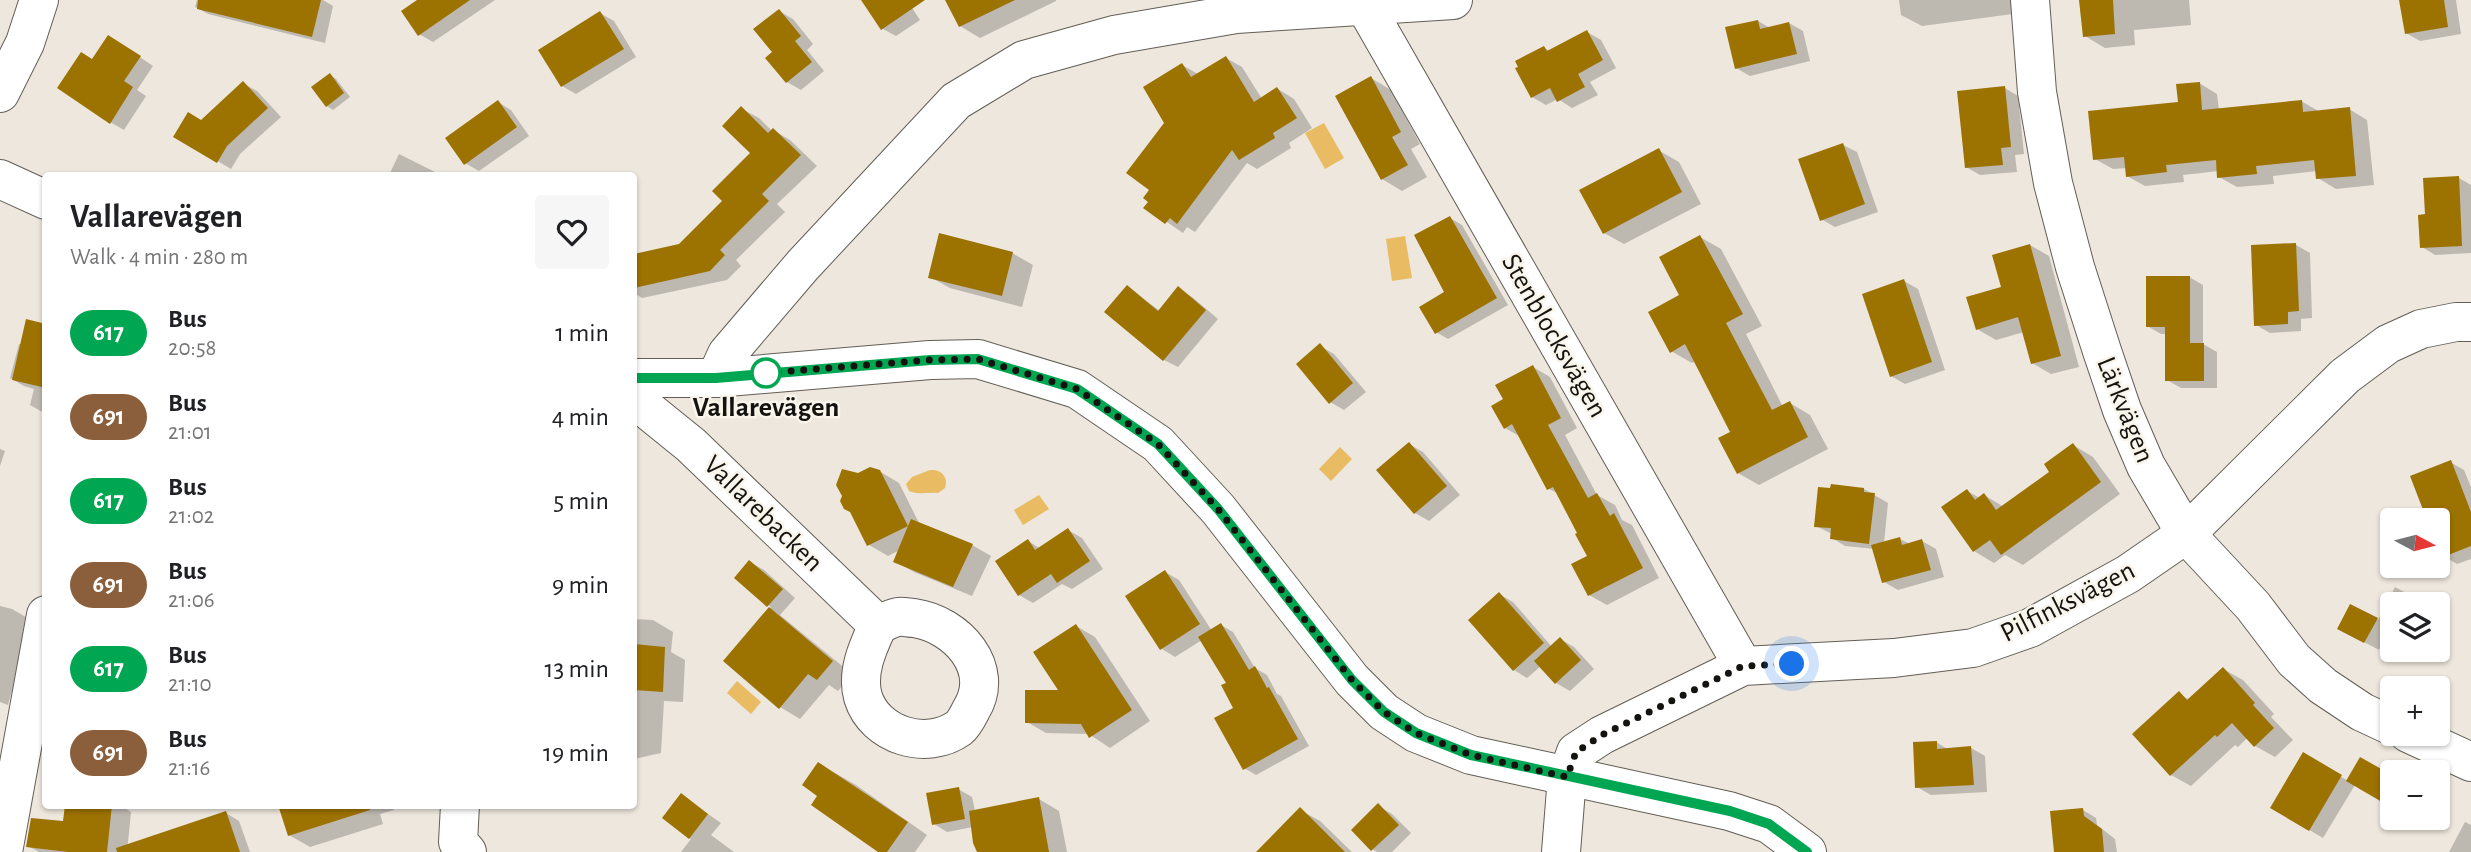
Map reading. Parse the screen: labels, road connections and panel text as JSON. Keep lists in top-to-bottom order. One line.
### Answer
{"streets":{"street":["Stenblocksvägen","Lärkvägen","Vallarebacken","Pilfinksvägen"]},"crossings":[["Stenblocksvägen","Pilfinksvägen"],["Lärkvägen","Pilfinksvägen"]],"places":["Vallarevägen"],"lines":["bus line 617"],"north":"right","page":{"heading":["Vallarevägen","Walk · 4 min · 280 m"],"list":[{"mark":"617","name":"Bus","note":"20:58","value":"1 min"},{"mark":"691","name":"Bus","note":"21:01","value":"4 min"},{"mark":"617","name":"Bus","note":"21:02","value":"5 min"},{"mark":"691","name":"Bus","note":"21:06","value":"9 min"},{"mark":"617","name":"Bus","note":"21:10","value":"13 min"},{"mark":"691","name":"Bus","note":"21:16","value":"19 min"}],"map_buttons":["+","−"]}}
